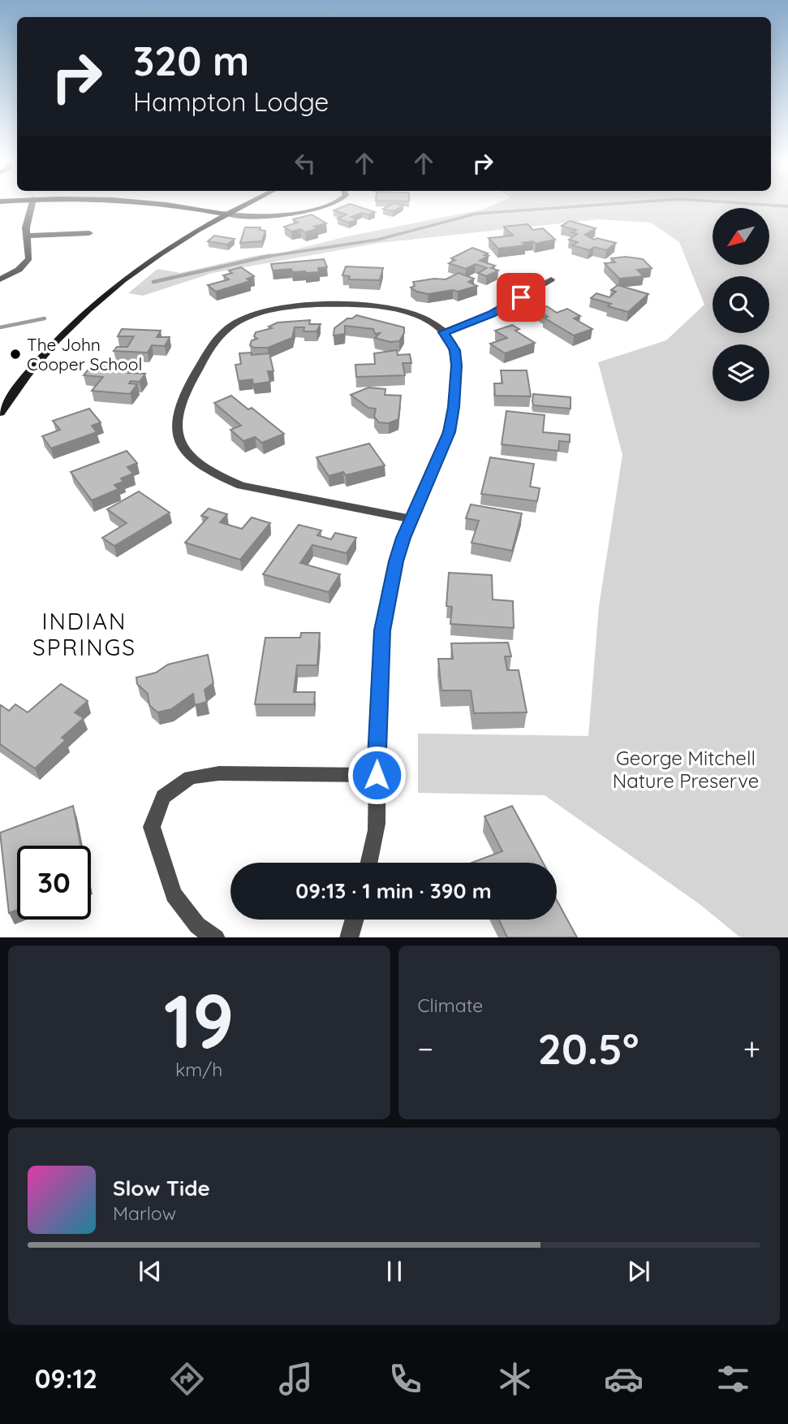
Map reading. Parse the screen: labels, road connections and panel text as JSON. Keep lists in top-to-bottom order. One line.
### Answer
{"districts":["INDIAN SPRINGS"],"parks":["George Mitchell Nature Preserve"],"places":["The John Cooper School"],"north":"bottom left","page":{"turn":["320 m","Hampton Lodge"],"limit":"30","trip":"09:13 · 1 min · 390 m","tile":[["19","km/h"],"Climate"],"heat":["−","20.5°","+"],"song":["Slow Tide","Marlow"],"tabs":"09:12"}}
